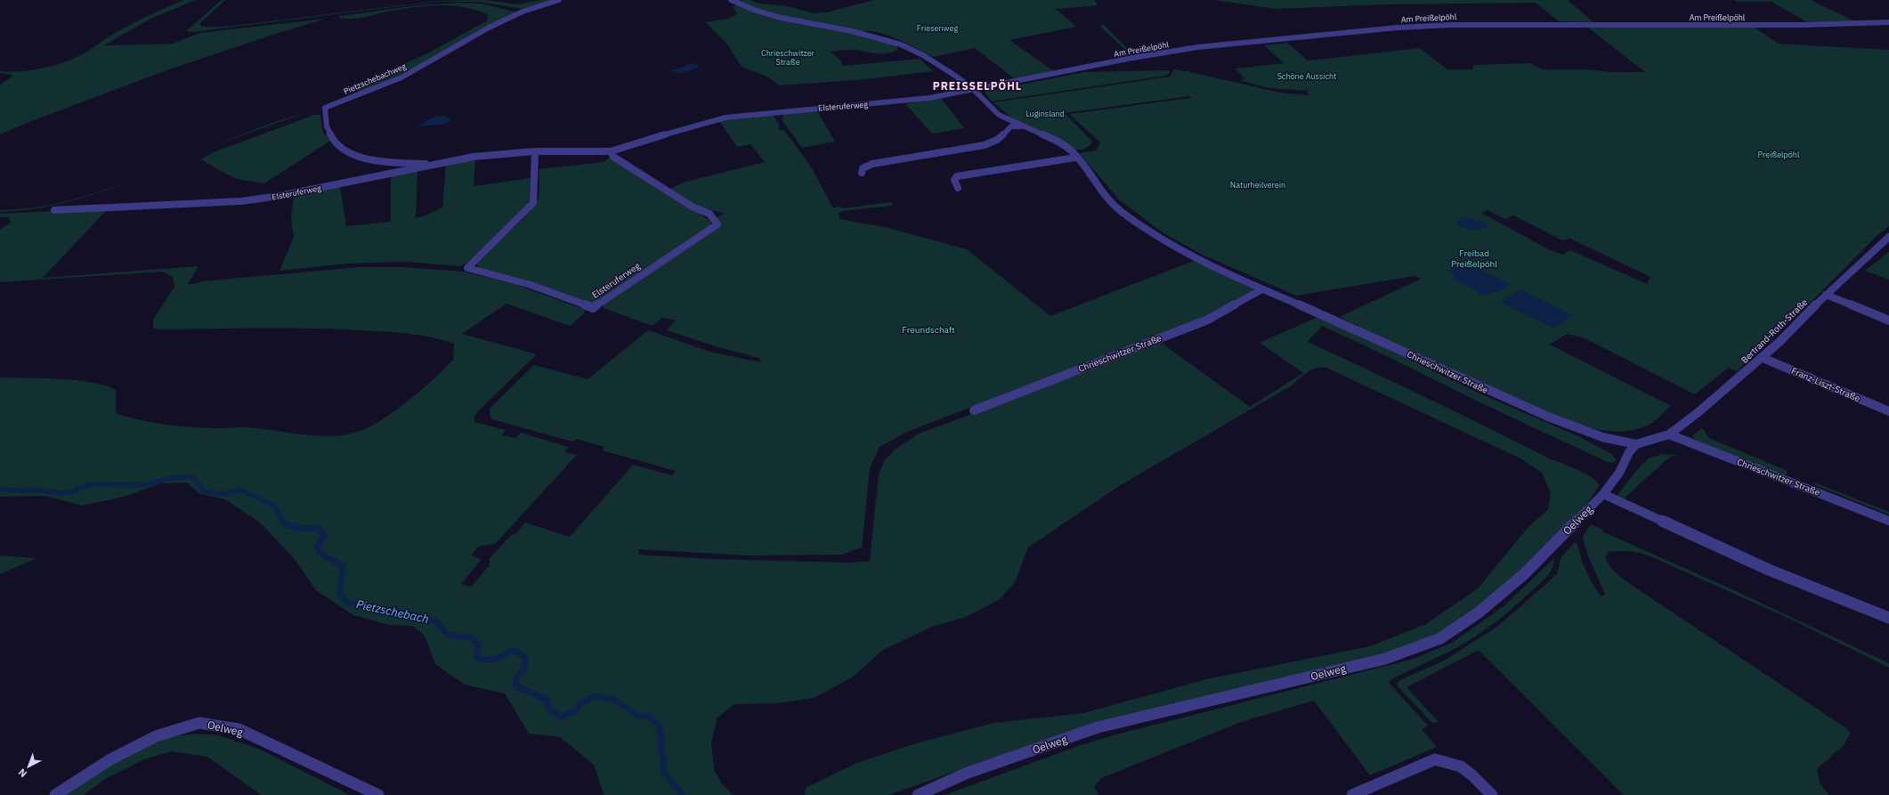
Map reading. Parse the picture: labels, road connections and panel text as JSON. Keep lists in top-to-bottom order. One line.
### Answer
{"streets":{"street":["Am Preißelpöhl","Pietzschebachweg","Elsteruferweg","Bertrand-Roth-Straße","Chrieschwitzer Straße","Franz-Liszt-Straße","Oelweg"]},"crossings":[["Am Preißelpöhl","Elsteruferweg"],["Am Preißelpöhl","Chrieschwitzer Straße"],["Pietzschebachweg","Elsteruferweg"],["Elsteruferweg","Chrieschwitzer Straße"],["Bertrand-Roth-Straße","Chrieschwitzer Straße"],["Bertrand-Roth-Straße","Franz-Liszt-Straße"],["Chrieschwitzer Straße","Oelweg"]],"districts":["PREISSELPÖHL"],"water":["Pietzschebach"],"parks":["Friesenweg","Chrieschwitzer Straße","Schöne Aussicht","Luginsland","Preißelpöhl","Naturheilverein","Freibad Preißelpöhl","Freundschaft"],"north":"bottom left"}
